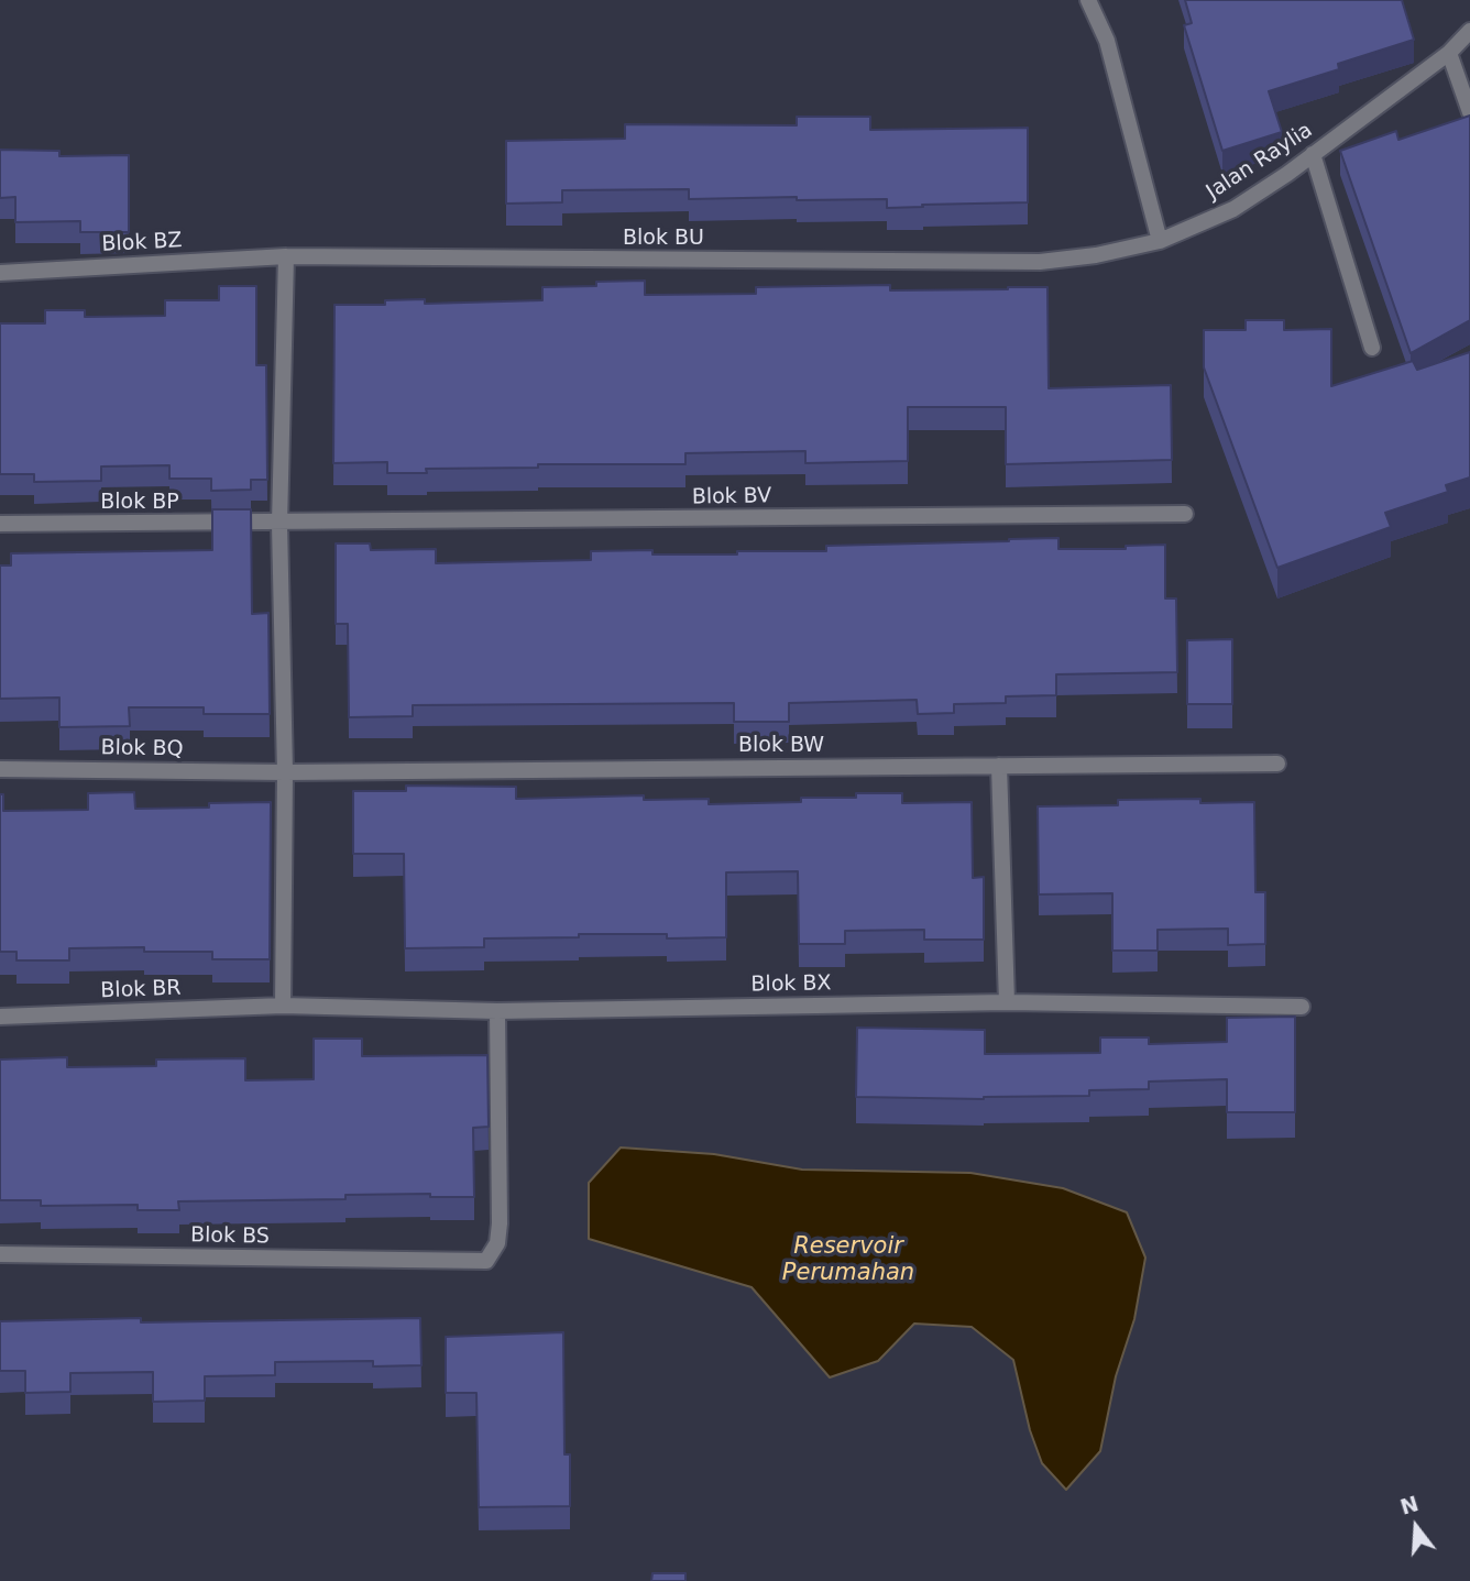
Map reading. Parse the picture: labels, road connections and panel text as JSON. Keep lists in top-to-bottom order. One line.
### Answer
{"streets":{"street":["Jalan Raylia","Blok BU","Blok BZ","Blok BV","Blok BP","Blok BW","Blok BQ","Blok BX","Blok BR","Blok BS"]},"crossings":[["Jalan Raylia","Blok BU"],["Blok BU","Blok BZ"],["Blok BV","Blok BP"],["Blok BW","Blok BQ"],["Blok BX","Blok BR"],["Blok BX","Blok BS"]],"water":["Reservoir Perumahan"],"north":"top"}
